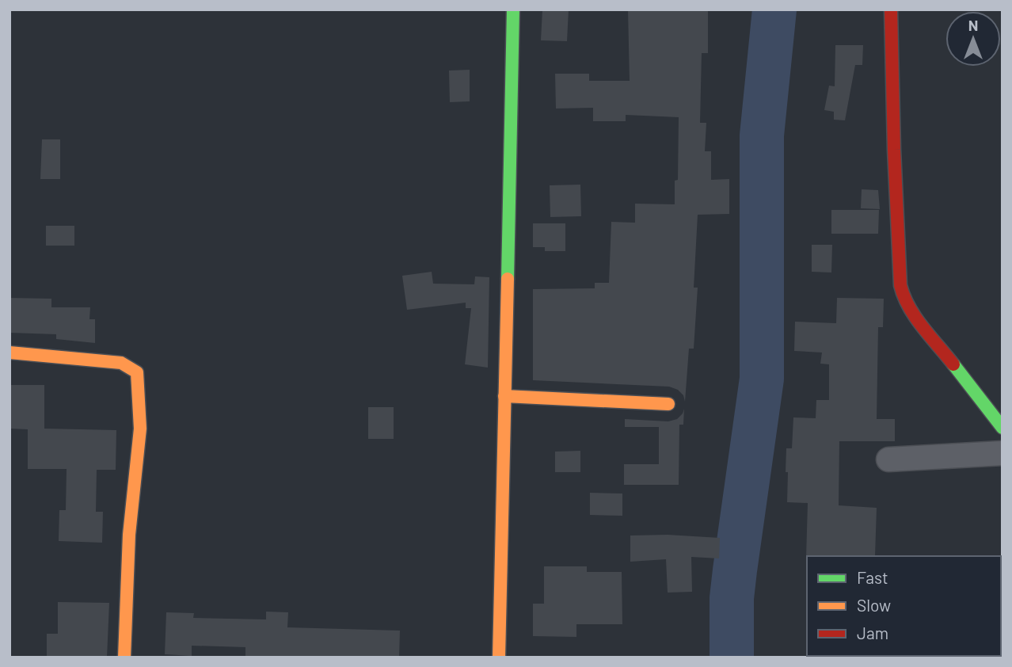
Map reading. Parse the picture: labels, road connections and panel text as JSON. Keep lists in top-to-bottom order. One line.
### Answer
{"legend":["Fast","Slow","Jam"],"north":"top"}
